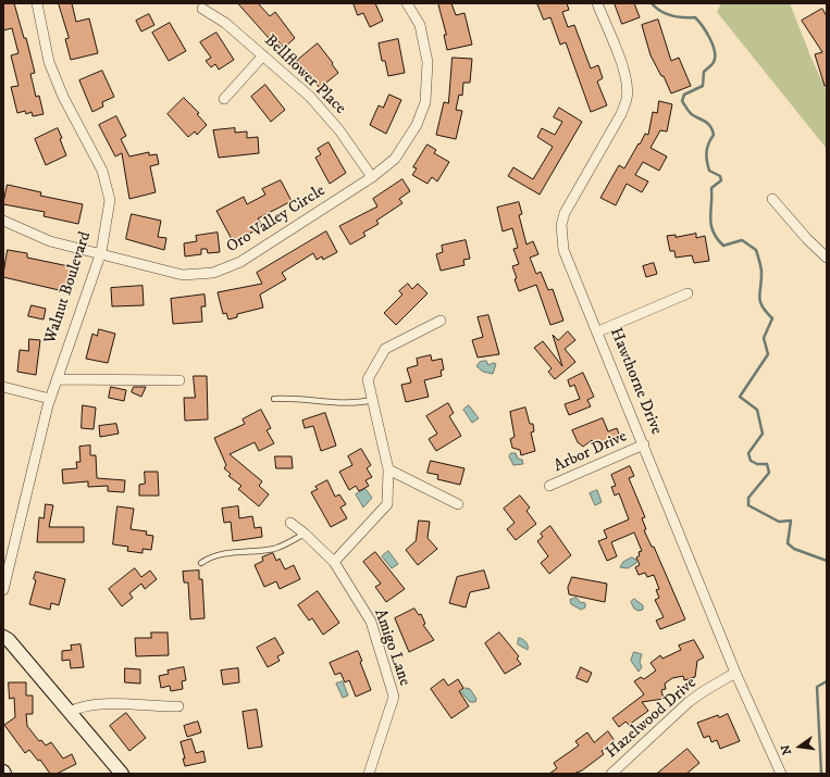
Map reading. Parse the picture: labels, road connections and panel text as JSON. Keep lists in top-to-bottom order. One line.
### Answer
{"streets":{"street":["Bellflower Place","Oro Valley Circle","Walnut Boulevard","Hawthorne Drive","Arbor Drive","Amigo Lane","Hazelwood Drive"]},"crossings":[["Bellflower Place","Oro Valley Circle"],["Oro Valley Circle","Walnut Boulevard"],["Hawthorne Drive","Arbor Drive"],["Hawthorne Drive","Hazelwood Drive"]],"north":"left"}
